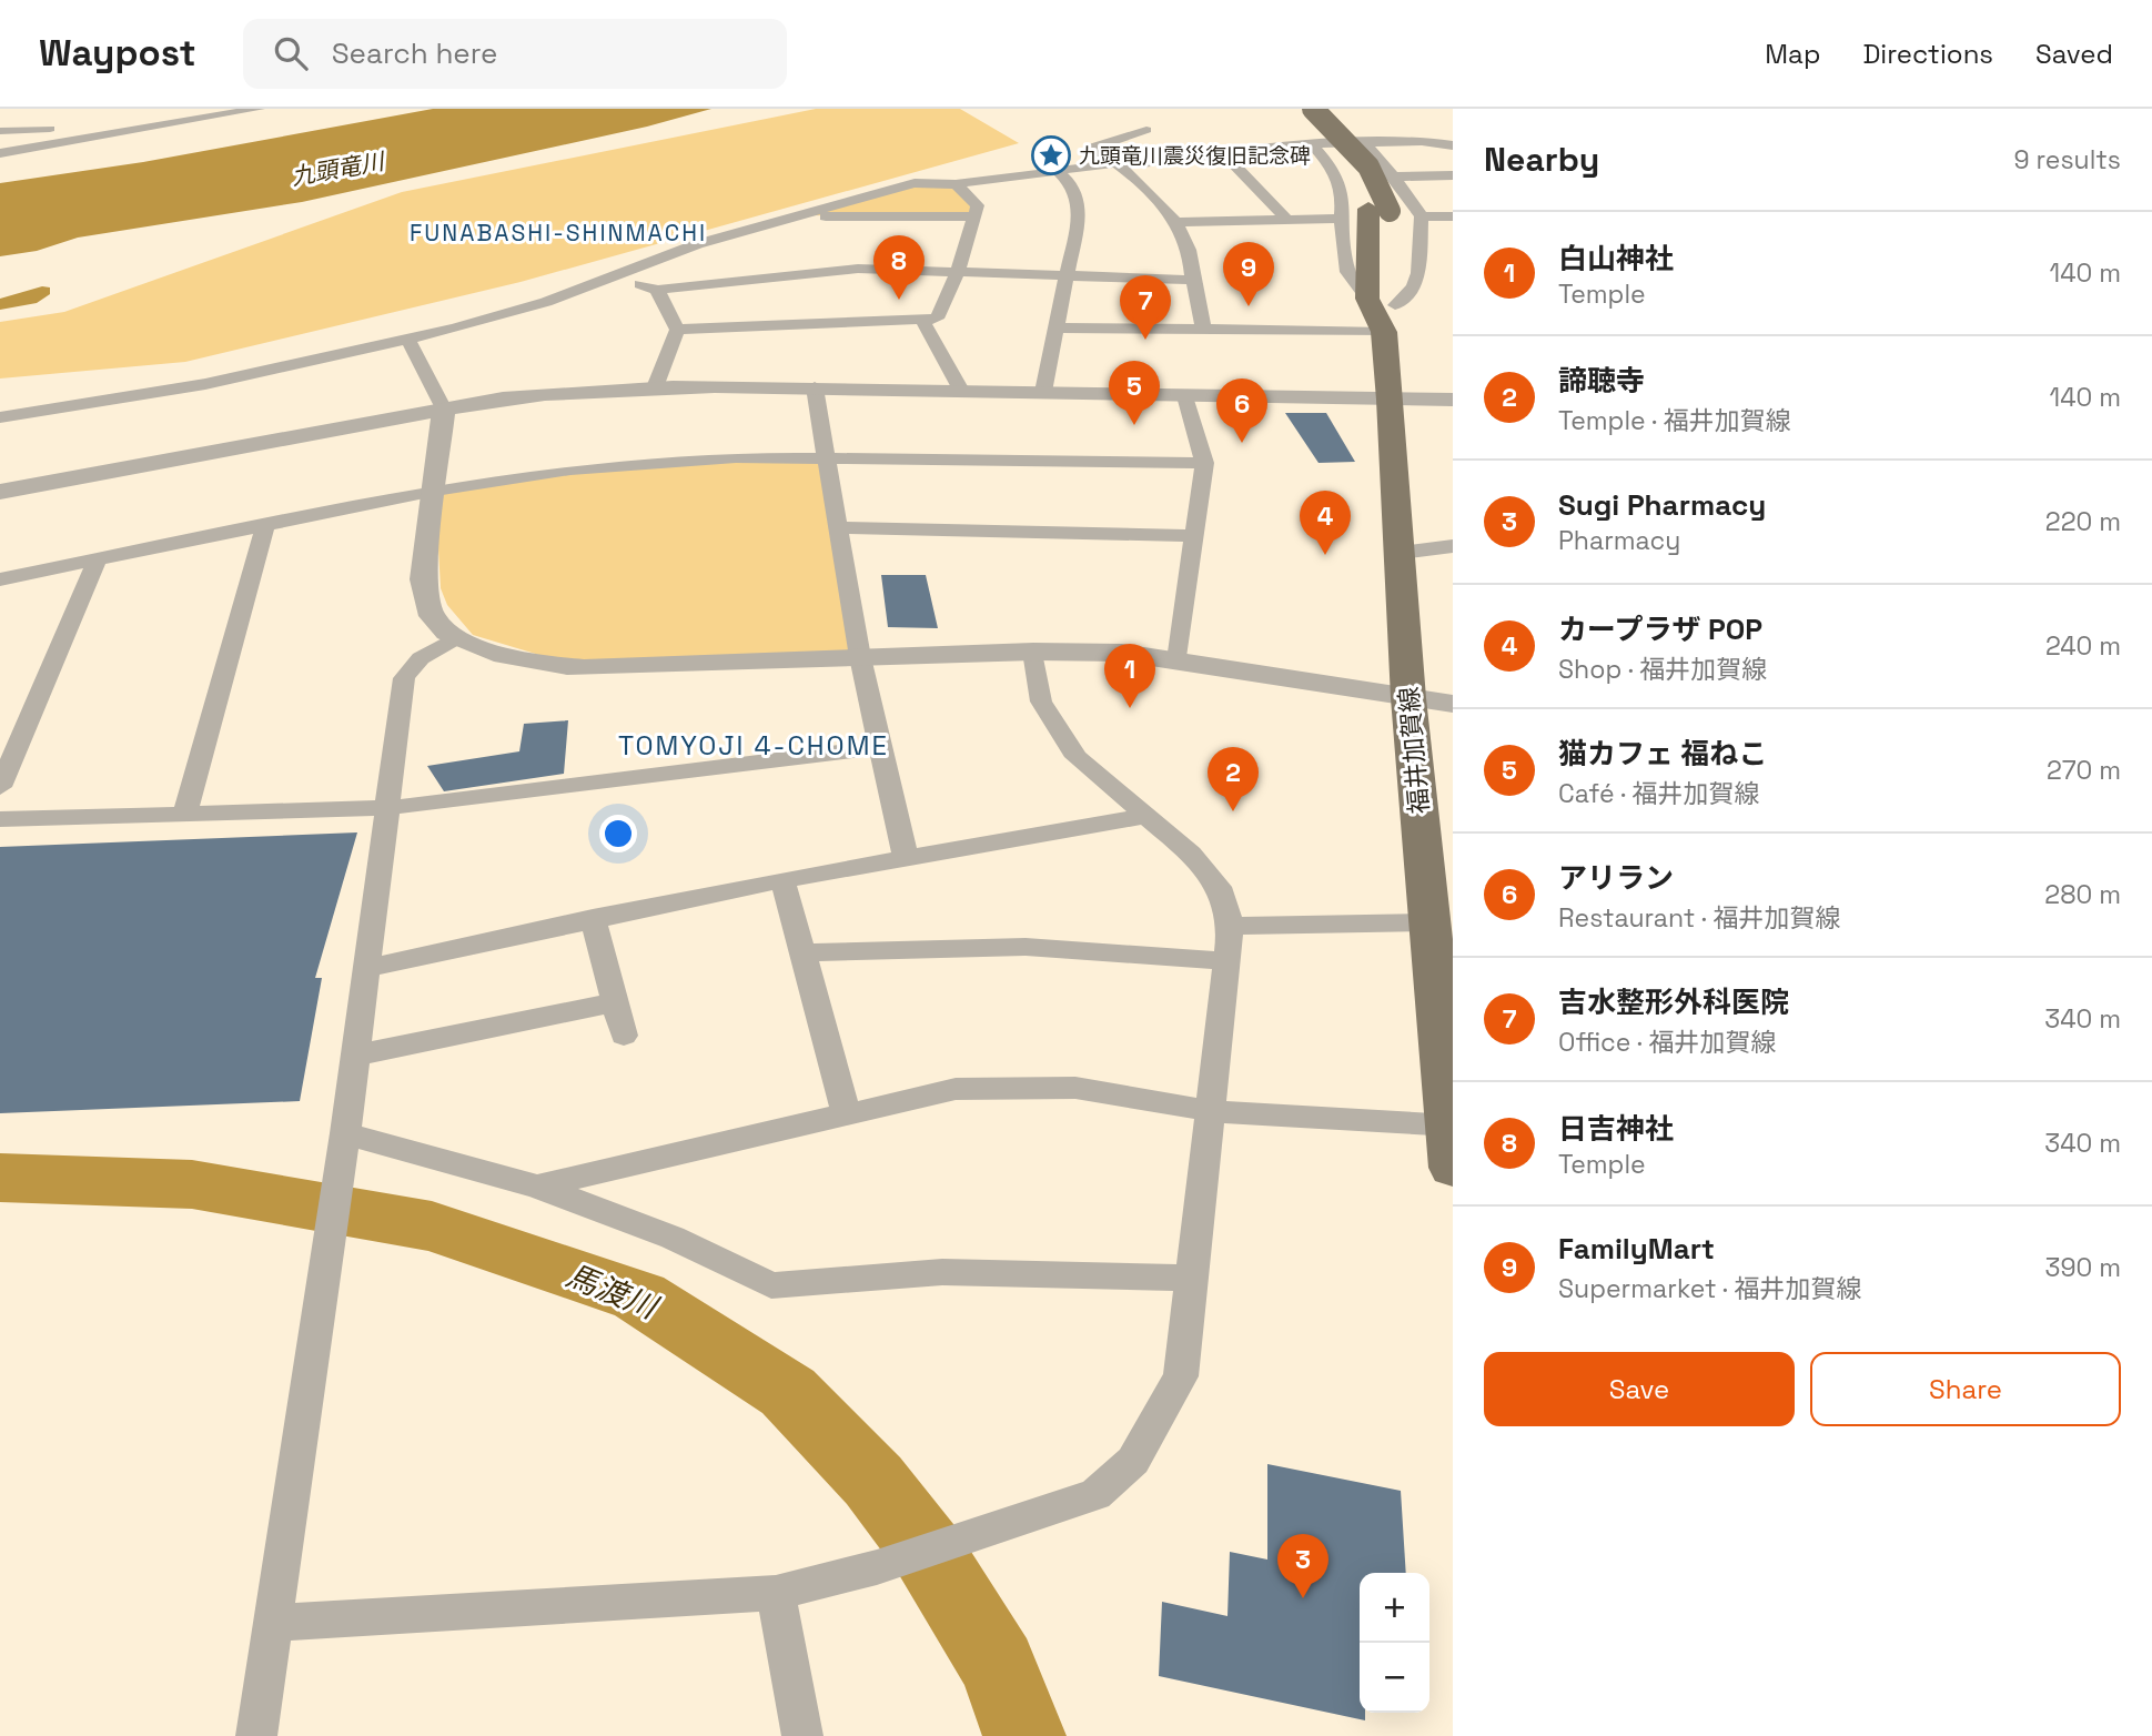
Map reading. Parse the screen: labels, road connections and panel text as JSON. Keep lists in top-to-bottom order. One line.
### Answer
{"streets":{"main road":["福井加賀線"]},"districts":["FUNABASHI-SHINMACHI","TOMYOJI 4-CHOME"],"water":["九頭竜川","馬渡川"],"places":{"place":["九頭竜川震災復旧記念碑"]},"page":{"header":"Waypost","search":"Search here","nav":["Map","Directions","Saved"],"heading":["Nearby","9 results"],"list":[{"mark":"1","name":"白山神社","note":"Temple","value":"140 m"},{"mark":"2","name":"諦聴寺","note":"Temple · 福井加賀線","value":"140 m"},{"mark":"3","name":"Sugi Pharmacy","note":"Pharmacy","value":"220 m"},{"mark":"4","name":"カープラザ POP","note":"Shop · 福井加賀線","value":"240 m"},{"mark":"5","name":"猫カフェ 福ねこ","note":"Café · 福井加賀線","value":"270 m"},{"mark":"6","name":"アリラン","note":"Restaurant · 福井加賀線","value":"280 m"},{"mark":"7","name":"吉水整形外科医院","note":"Office · 福井加賀線","value":"340 m"},{"mark":"8","name":"日吉神社","note":"Temple","value":"340 m"},{"mark":"9","name":"FamilyMart","note":"Supermarket · 福井加賀線","value":"390 m"}],"pins":["8","9","7","5","6","4","1","2","3"],"buttons":["Save","Share"],"map_buttons":["+","−"]}}
